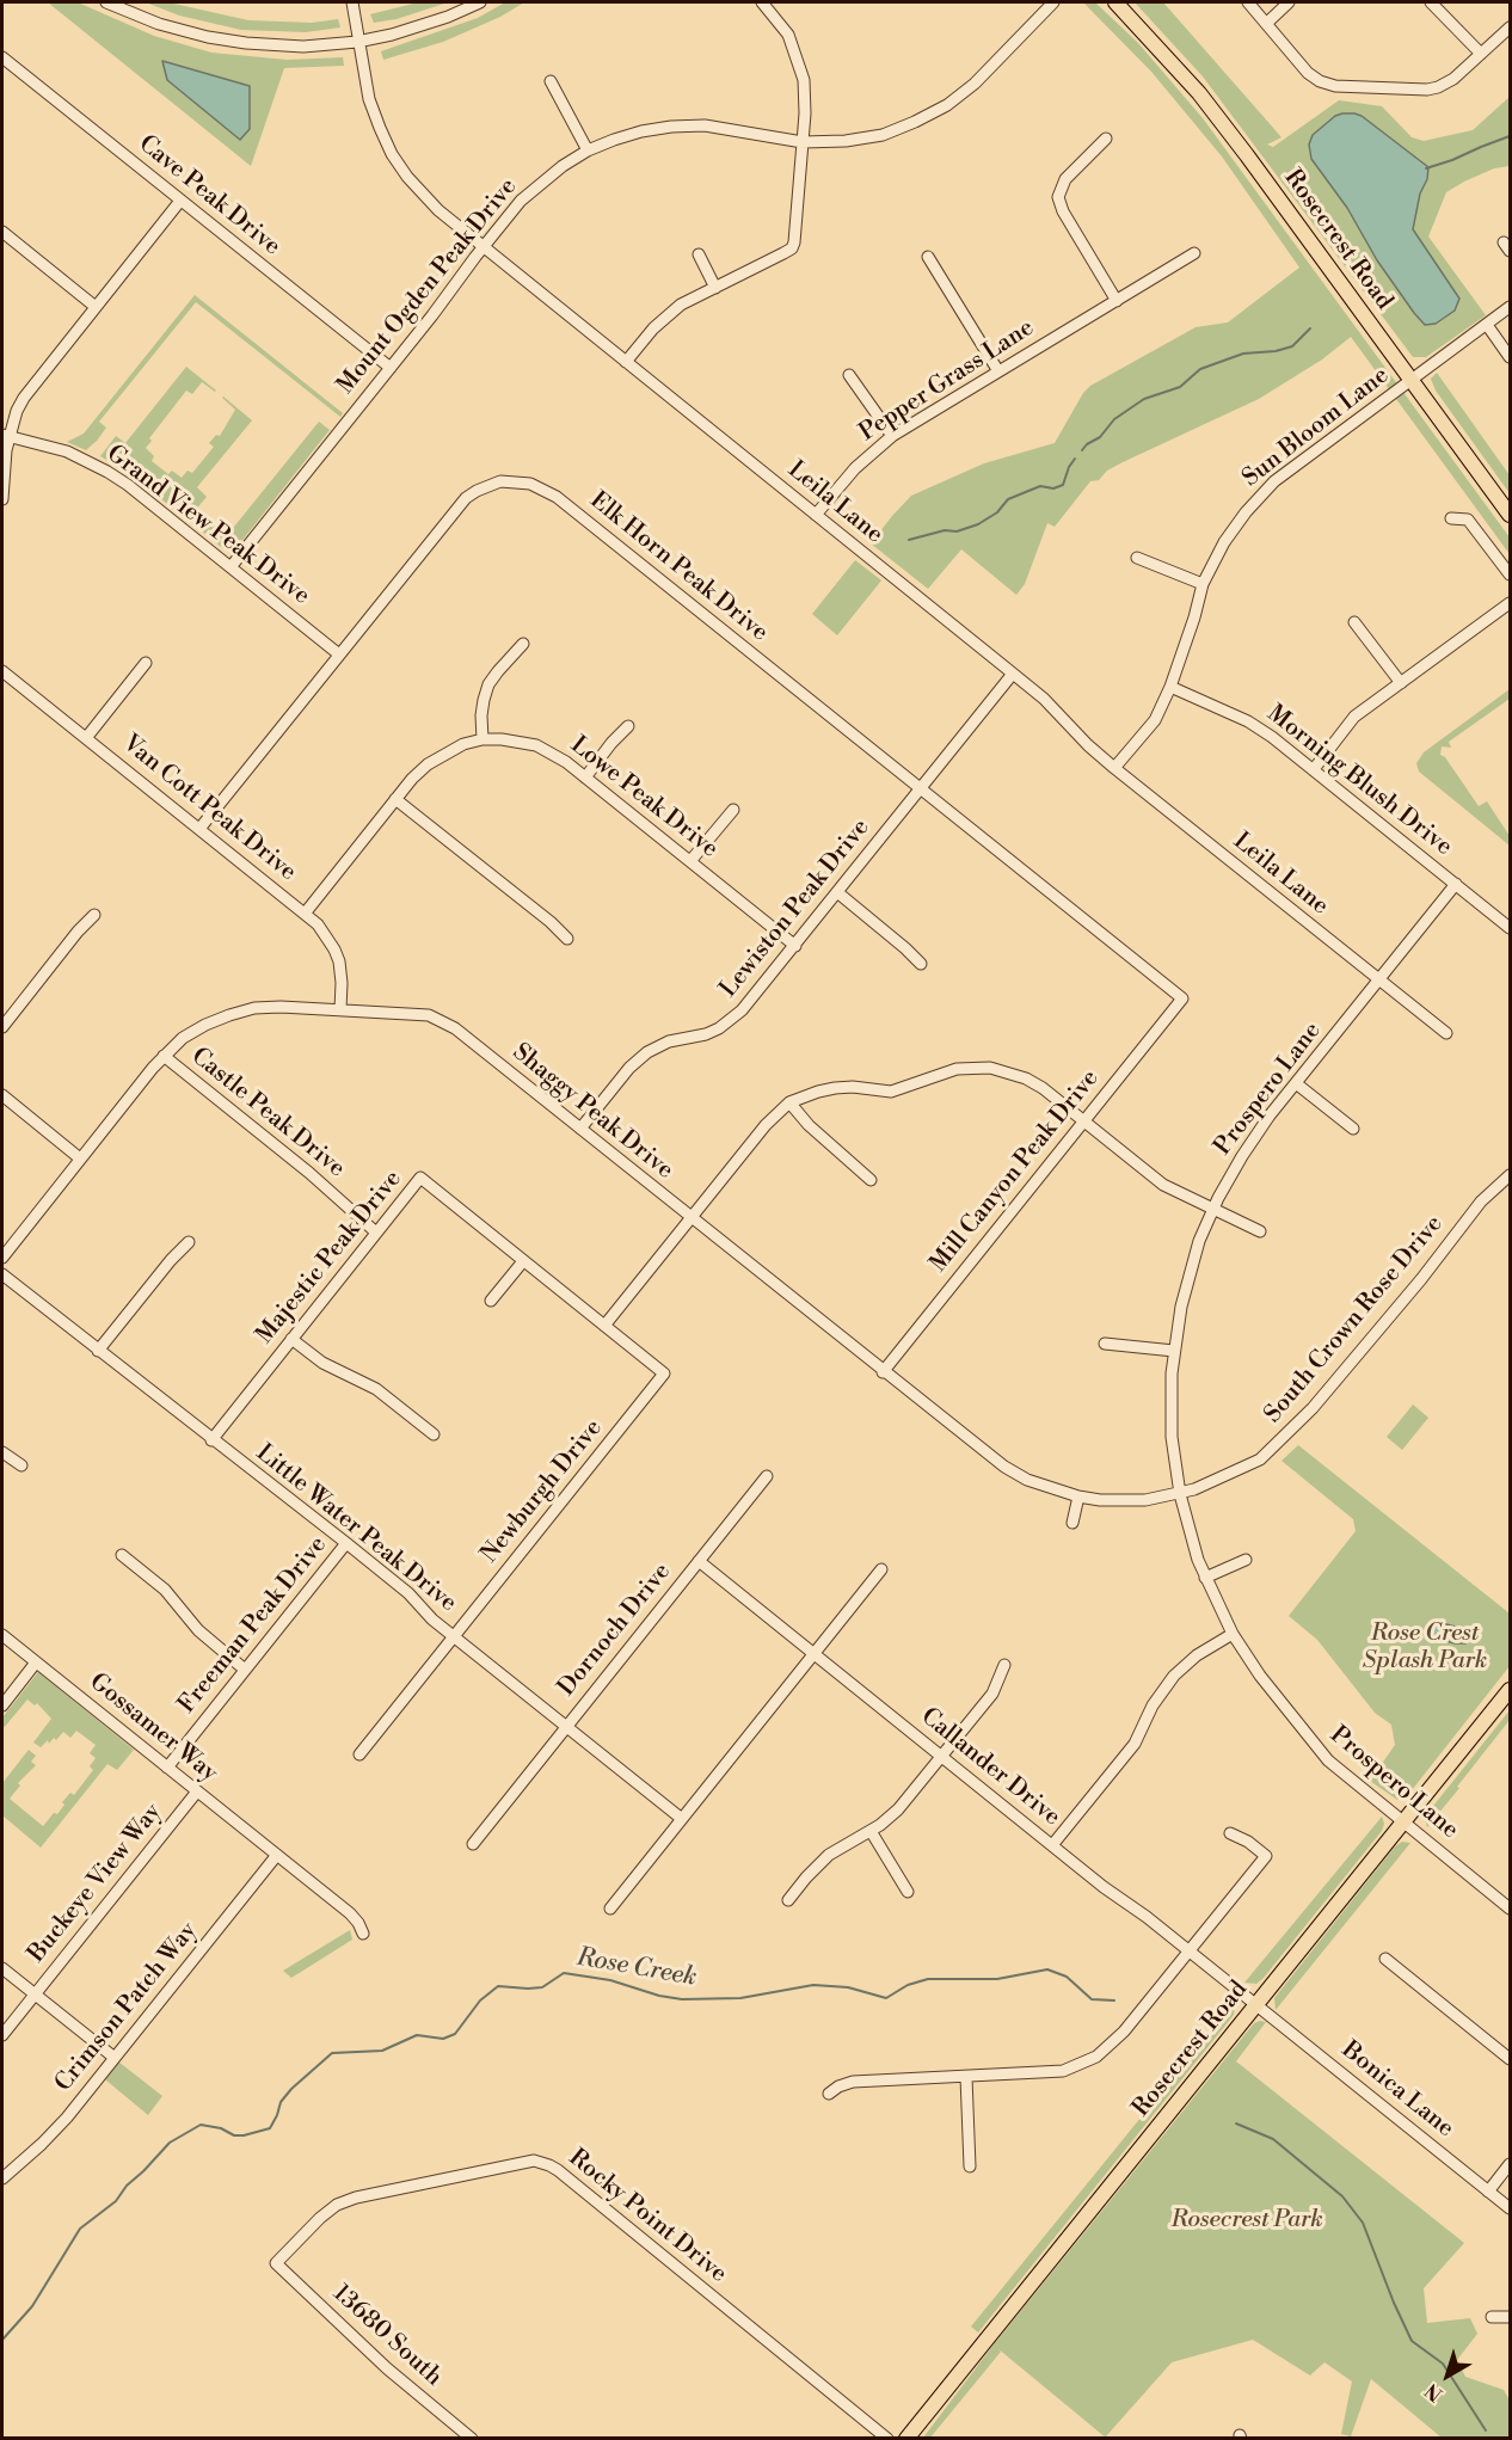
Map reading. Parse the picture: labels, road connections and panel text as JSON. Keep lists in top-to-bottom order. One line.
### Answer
{"streets":{"main road":["Rosecrest Road"],"street":["Cave Peak Drive","Mount Ogden Peak Drive","Pepper Grass Lane","Sun Bloom Lane","Leila Lane","Grand View Peak Drive","Elk Horn Peak Drive","Morning Blush Drive","Lowe Peak Drive","Van Cott Peak Drive","Lewiston Peak Drive","Prospero Lane","Shaggy Peak Drive","Castle Peak Drive","Mill Canyon Peak Drive","Majestic Peak Drive","South Crown Rose Drive","Newburgh Drive","Little Water Peak Drive","Freeman Peak Drive","Dornoch Drive","Gossamer Way","Callander Drive","Buckeye View Way","Crimson Patch Way","Bonica Lane","Rocky Point Drive","13680 South"]},"crossings":[["Cave Peak Drive","Mount Ogden Peak Drive"],["Rosecrest Road","Sun Bloom Lane"],["Rosecrest Road","Prospero Lane"],["Rosecrest Road","Callander Drive"],["Rosecrest Road","Bonica Lane"],["Mount Ogden Peak Drive","Leila Lane"],["Mount Ogden Peak Drive","Grand View Peak Drive"],["Pepper Grass Lane","Leila Lane"],["Sun Bloom Lane","Leila Lane"],["Sun Bloom Lane","Morning Blush Drive"],["Leila Lane","Lewiston Peak Drive"],["Leila Lane","Prospero Lane"],["Grand View Peak Drive","Elk Horn Peak Drive"],["Elk Horn Peak Drive","Van Cott Peak Drive"],["Elk Horn Peak Drive","Lewiston Peak Drive"],["Elk Horn Peak Drive","Mill Canyon Peak Drive"],["Morning Blush Drive","Prospero Lane"],["Lowe Peak Drive","Van Cott Peak Drive"],["Lowe Peak Drive","Lewiston Peak Drive"],["Van Cott Peak Drive","Shaggy Peak Drive"],["Lewiston Peak Drive","Shaggy Peak Drive"],["Prospero Lane","Shaggy Peak Drive"],["Prospero Lane","South Crown Rose Drive"],["Shaggy Peak Drive","Castle Peak Drive"],["Shaggy Peak Drive","Mill Canyon Peak Drive"],["Shaggy Peak Drive","South Crown Rose Drive"],["Castle Peak Drive","Majestic Peak Drive"],["Majestic Peak Drive","Newburgh Drive"],["Majestic Peak Drive","Little Water Peak Drive"],["Newburgh Drive","Little Water Peak Drive"],["Little Water Peak Drive","Freeman Peak Drive"],["Little Water Peak Drive","Dornoch Drive"],["Freeman Peak Drive","Gossamer Way"],["Dornoch Drive","Callander Drive"],["Gossamer Way","Buckeye View Way"],["Gossamer Way","Crimson Patch Way"],["Callander Drive","Bonica Lane"],["Rocky Point Drive","13680 South"]],"water":["Rose Creek"],"parks":["Rose Crest Splash Park","Rosecrest Park"],"north":"bottom left"}
